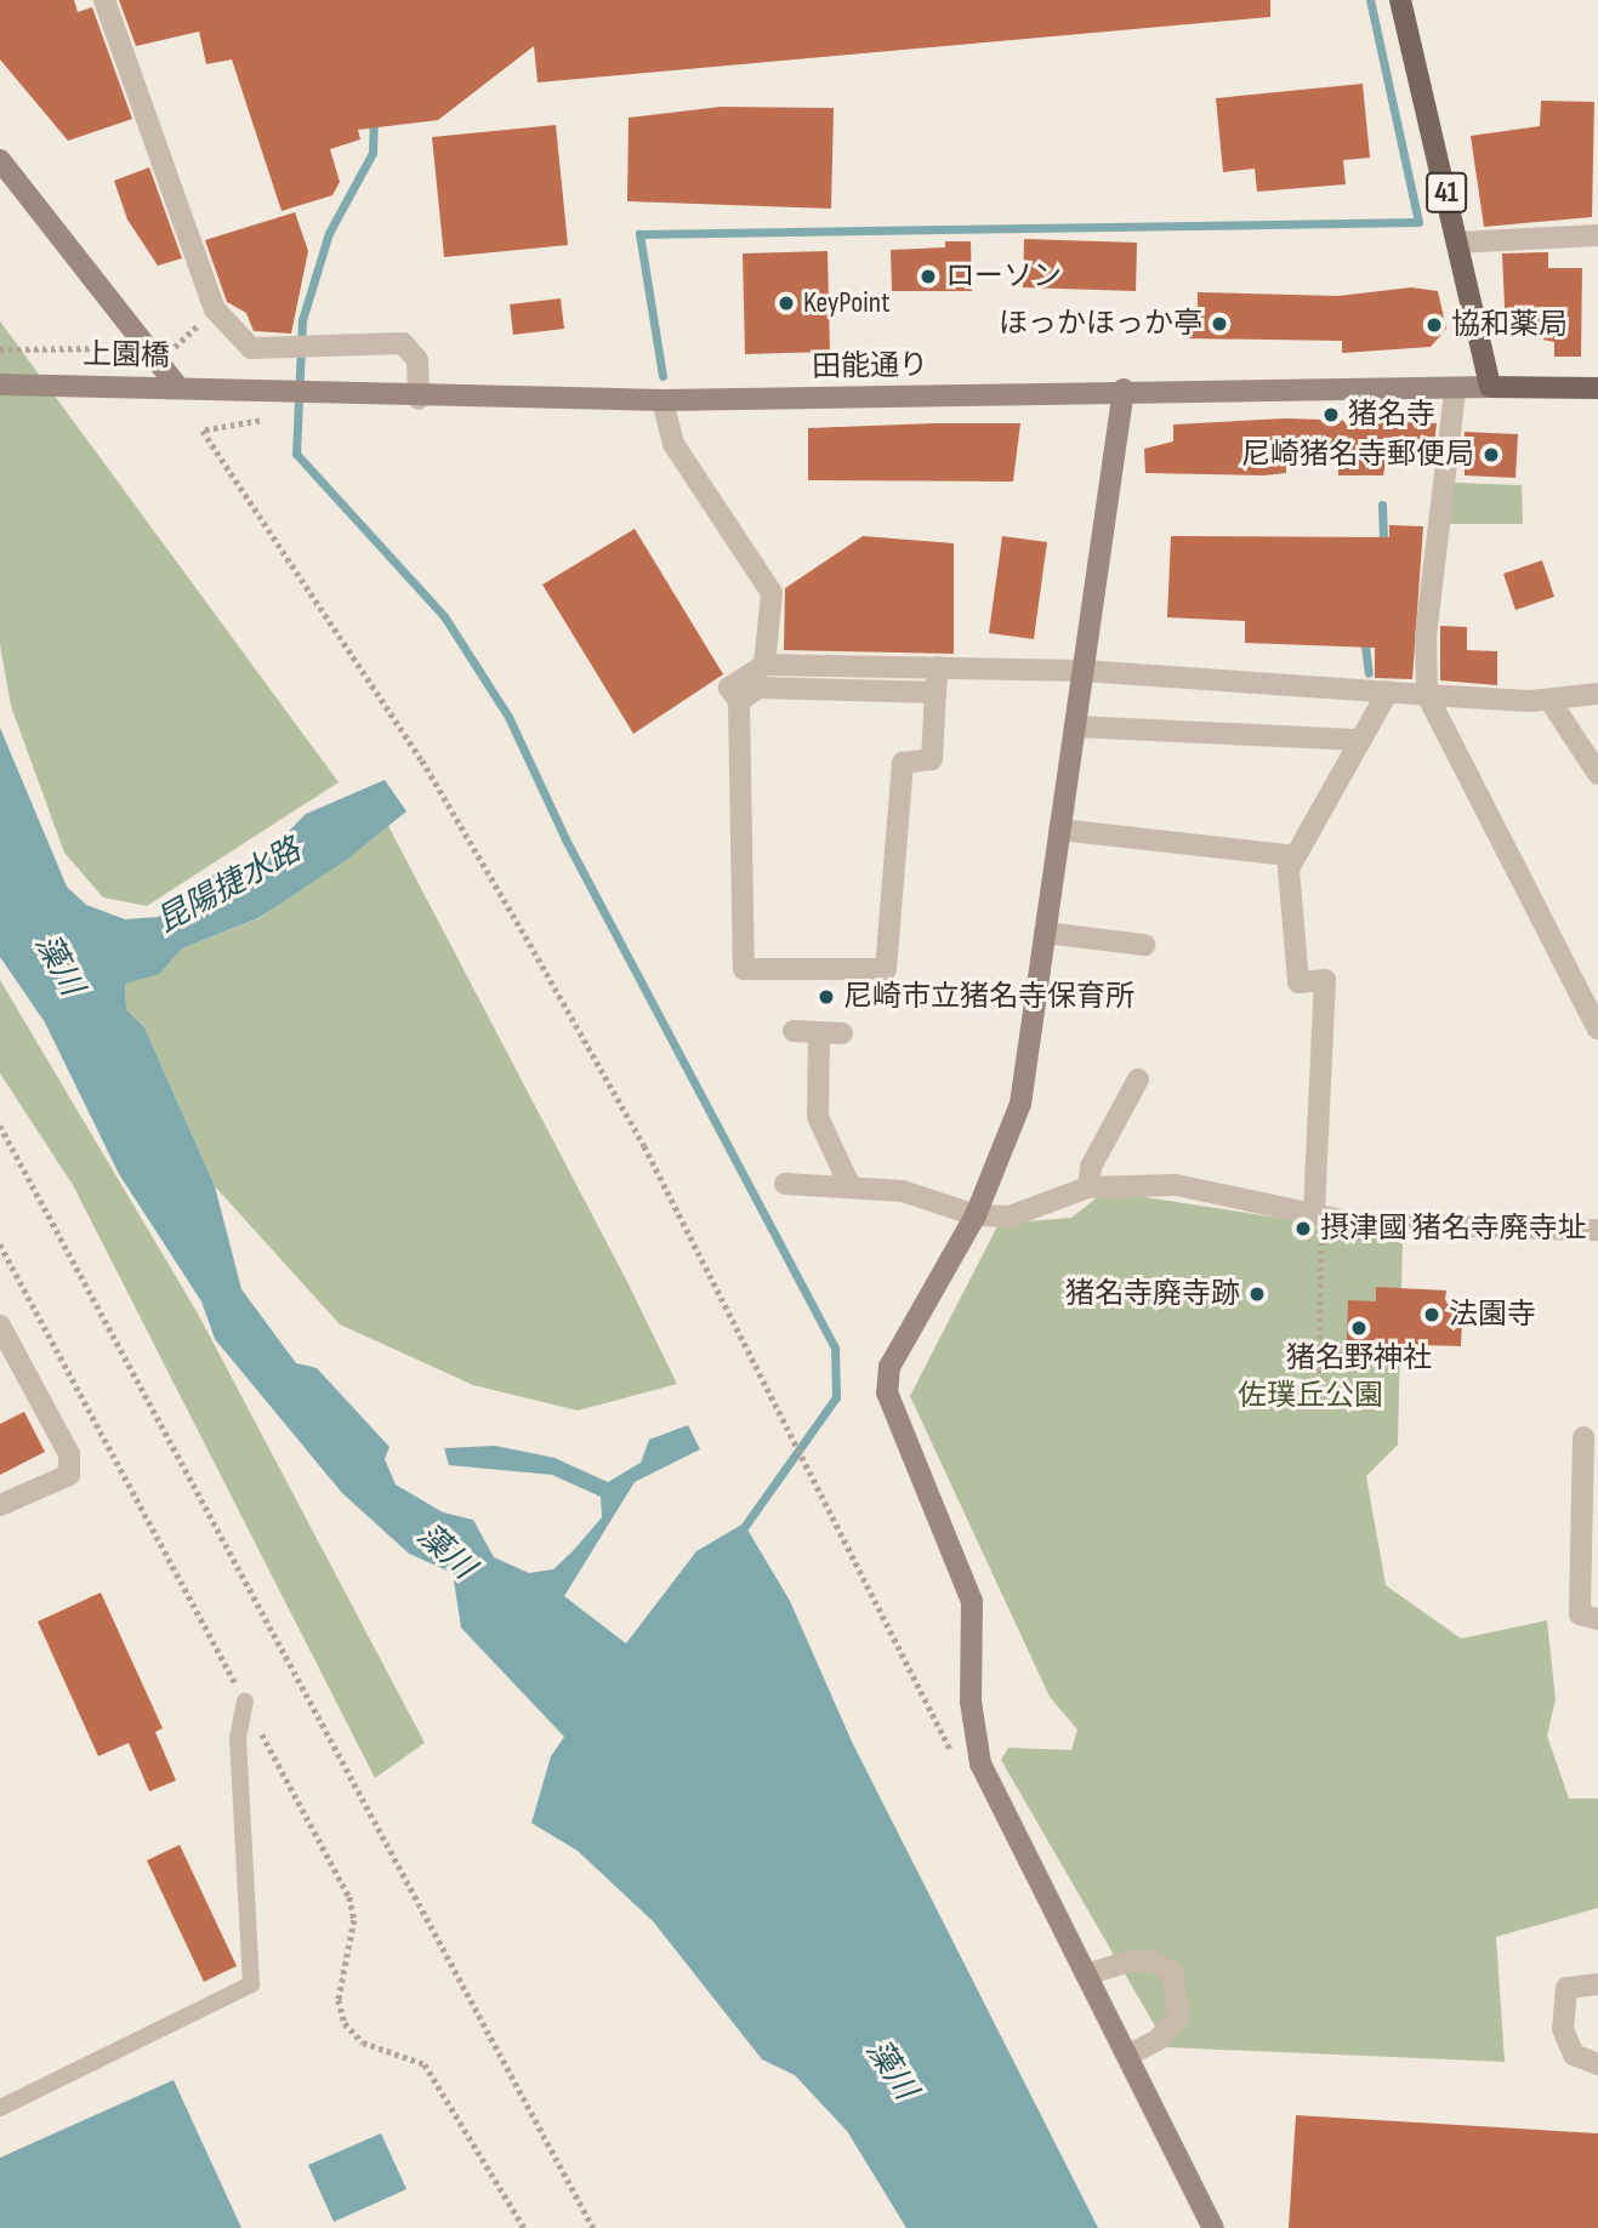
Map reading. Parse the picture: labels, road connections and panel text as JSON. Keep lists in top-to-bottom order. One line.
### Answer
{"streets":{"main road":["41"],"street":["上園橋","田能通り"]},"crossings":[["41","田能通り"],["上園橋","田能通り"]],"water":["昆陽捷水路","藻川"],"parks":["佐璞丘公園"],"places":["ローソン","KeyPoint","ほっかほっか亭","協和薬局","猪名寺","尼崎猪名寺郵便局","尼崎市立猪名寺保育所","摂津國 猪名寺廃寺址","猪名寺廃寺跡","法園寺","猪名野神社"]}
